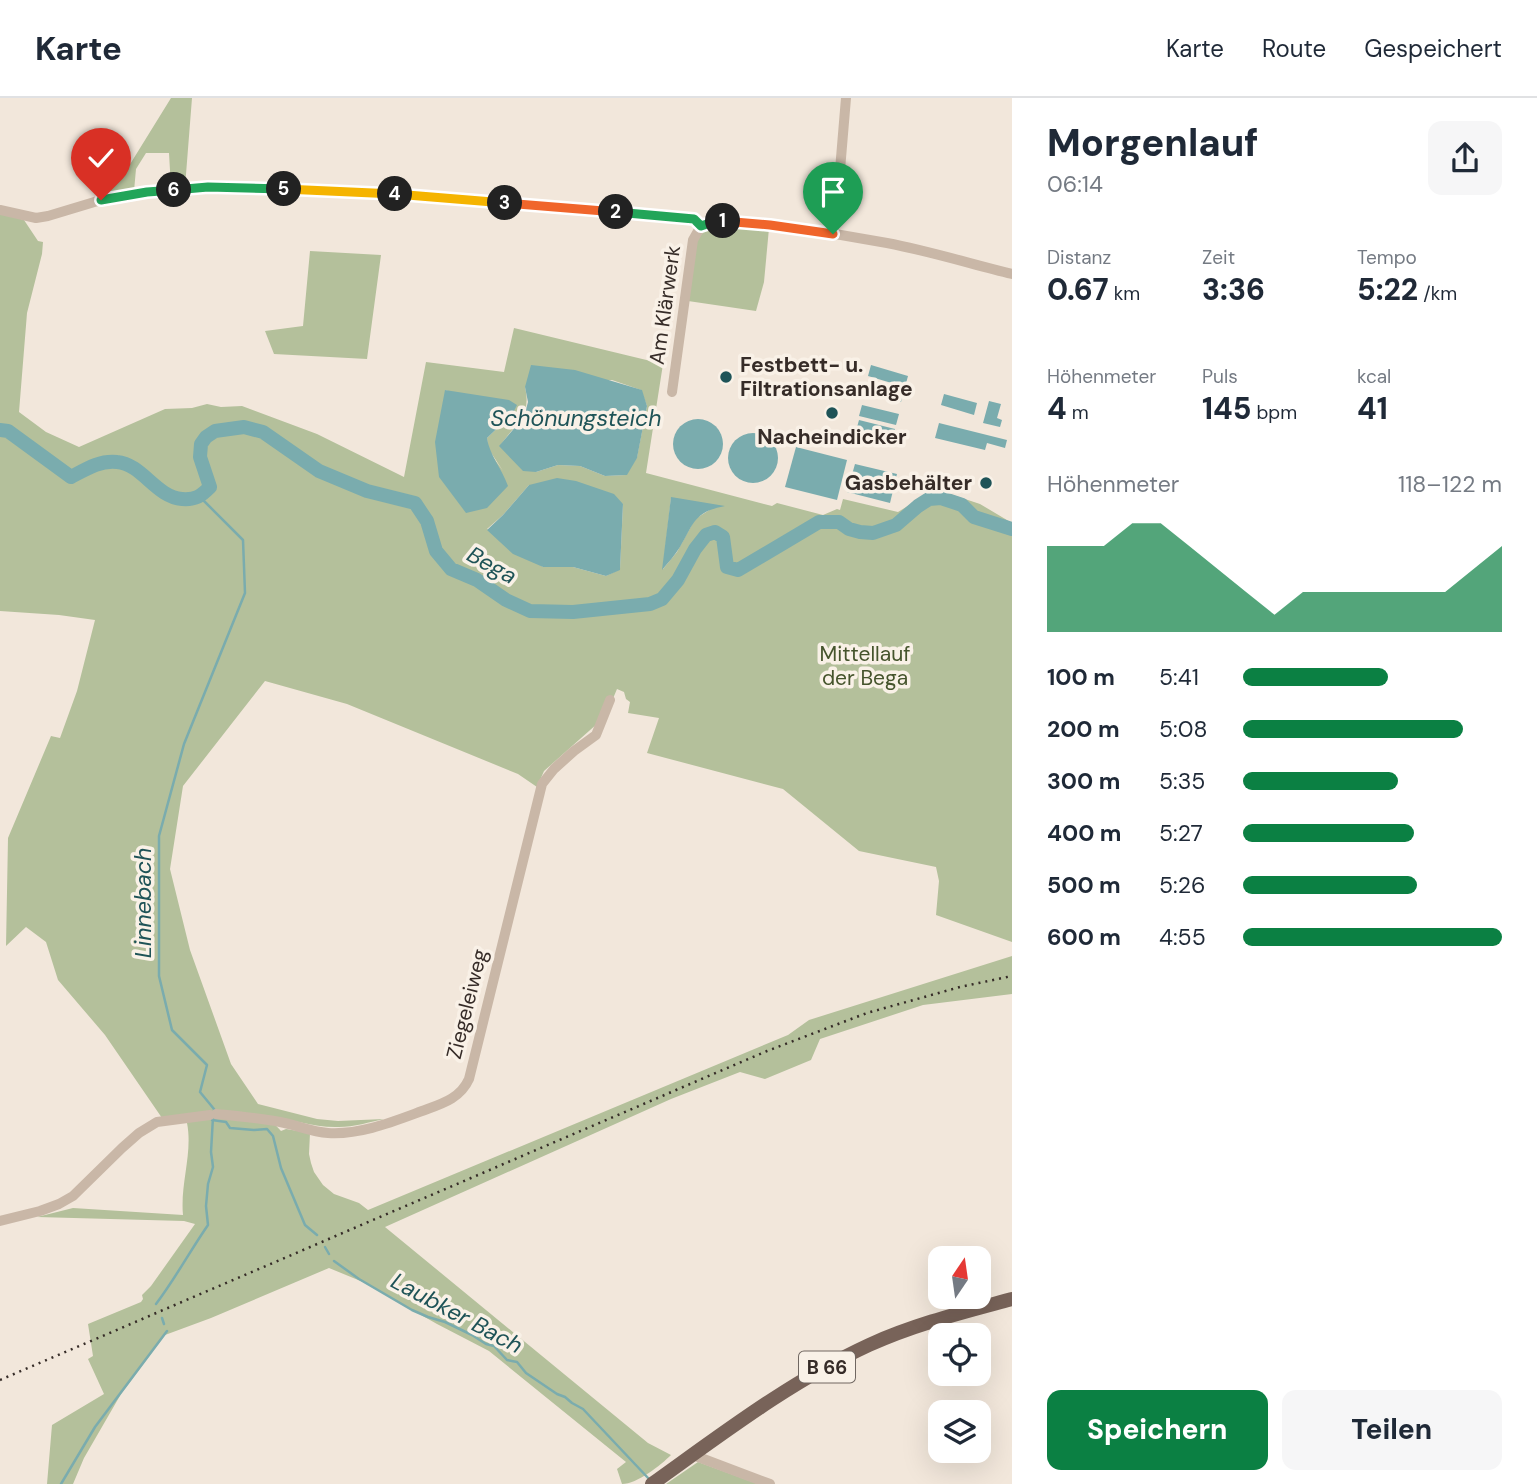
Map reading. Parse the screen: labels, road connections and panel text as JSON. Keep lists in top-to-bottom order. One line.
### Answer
{"streets":{"main road":["B 66"],"street":["Am Klärwerk","Ziegeleiweg"]},"water":["Schönungsteich","Bega","Linnebach","Laubker Bach"],"parks":["Mittellauf der Bega"],"places":["Festbett- u. Filtrationsanlage","Nacheindicker","Gasbehälter"],"north":"top","page":{"header":"Karte","nav":["Karte","Route","Gespeichert"],"heading":["Morgenlauf","06:14"],"pins":["5","6","4","3","2","1"],"stats":[["Distanz","0.67 km"],["Zeit","3:36"],["Tempo","5:22 /km"],["Höhenmeter","4 m"],["Puls","145 bpm"],["kcal","41"]],"chart":["Höhenmeter","118–122 m"],"list":[{"name":"100 m","note":"5:41"},{"name":"200 m","note":"5:08"},{"name":"300 m","note":"5:35"},{"name":"400 m","note":"5:27"},{"name":"500 m","note":"5:26"},{"name":"600 m","note":"4:55"}],"buttons":["Speichern","Teilen"]}}
